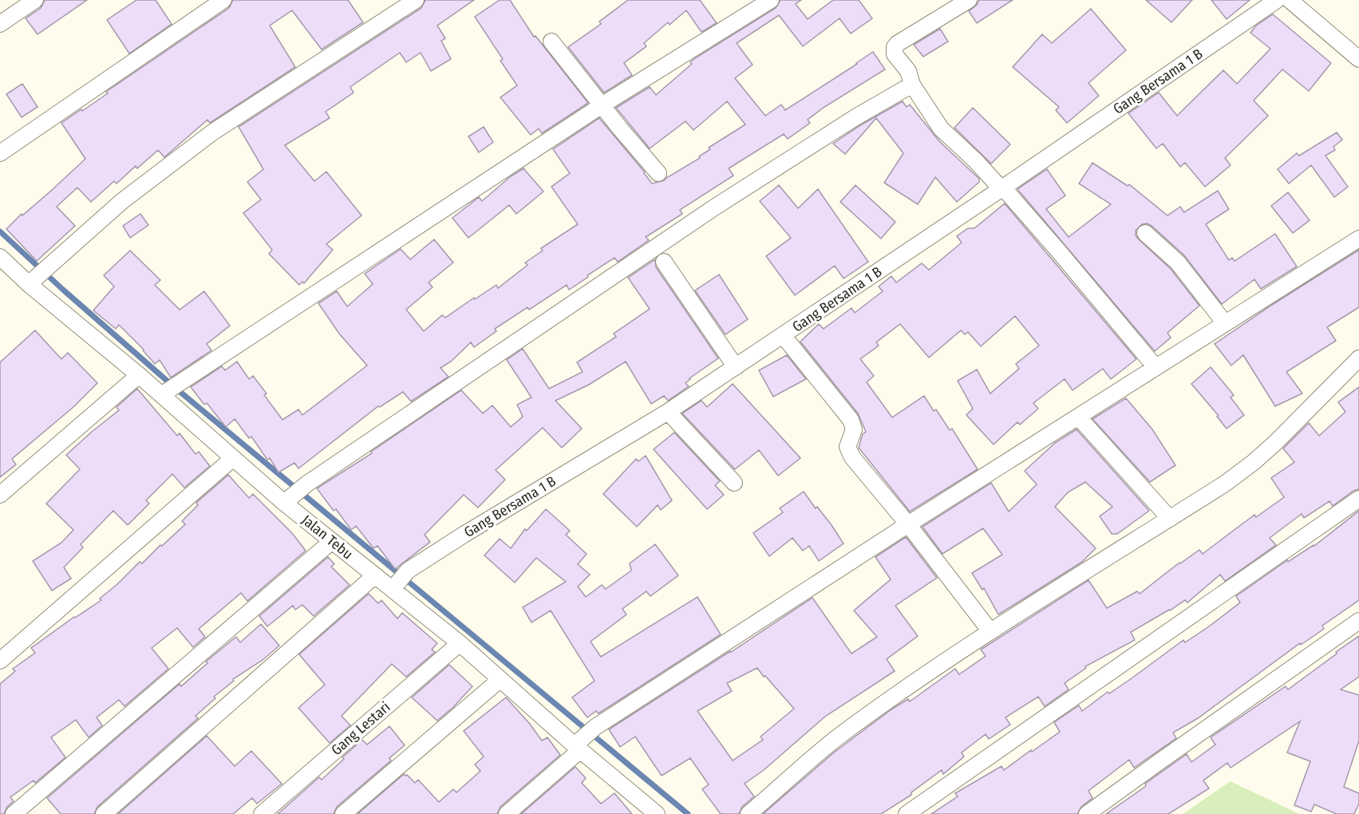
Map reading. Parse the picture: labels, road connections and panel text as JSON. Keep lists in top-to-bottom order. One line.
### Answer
{"streets":{"street":["Gang Bersama 1 B","Jalan Tebu","Gang Lestari"]},"crossings":[["Gang Bersama 1 B","Jalan Tebu"],["Jalan Tebu","Gang Lestari"]]}
